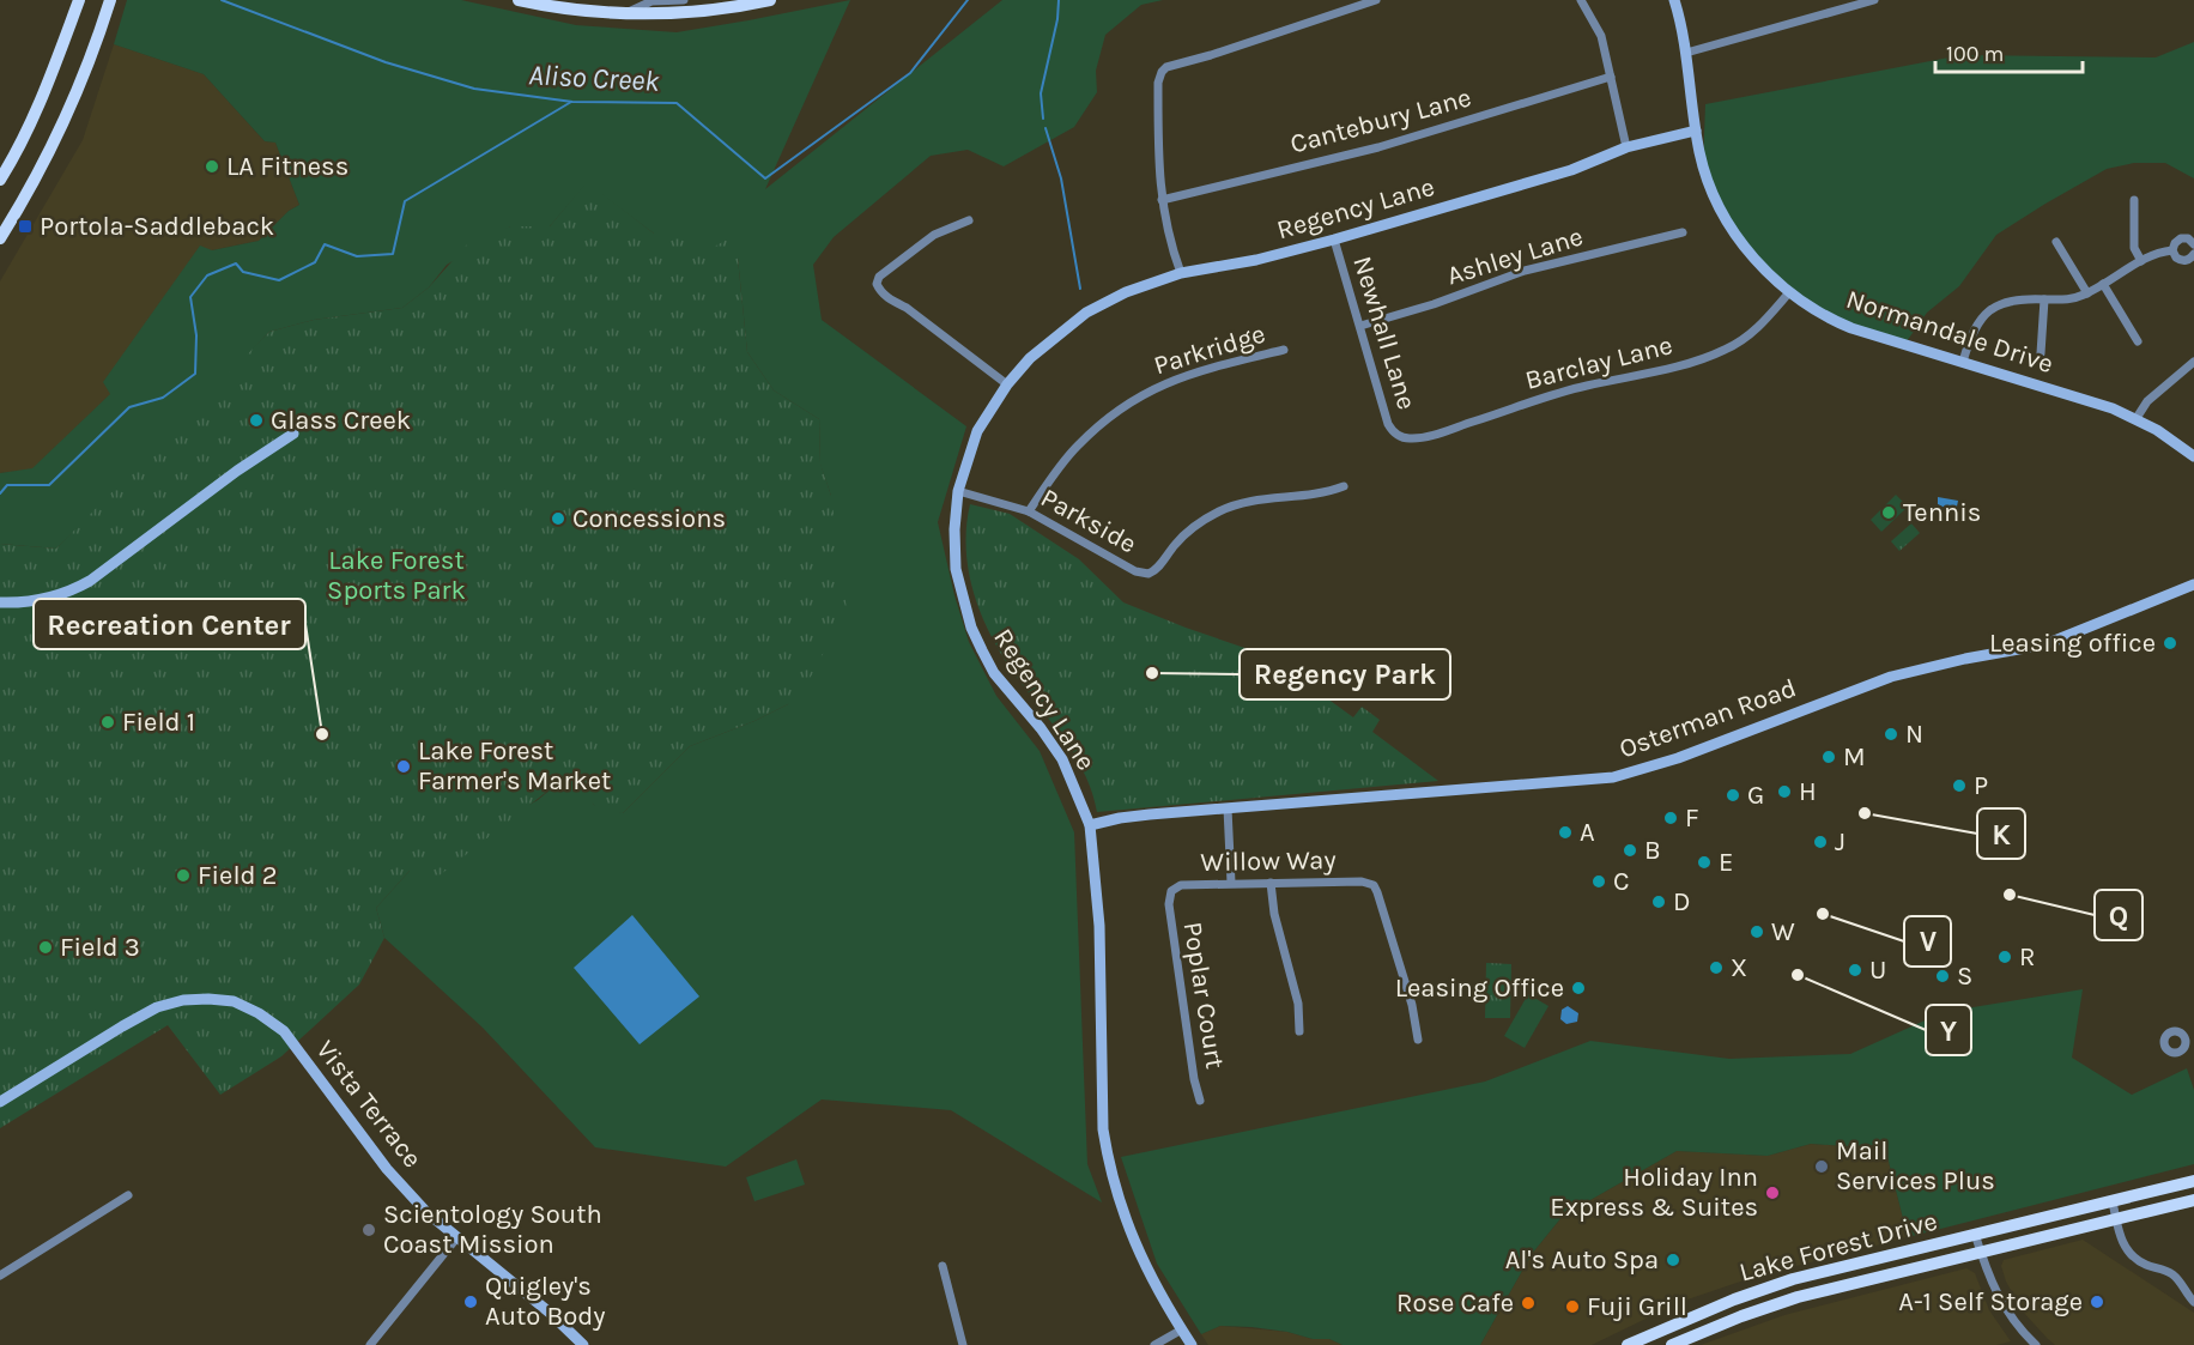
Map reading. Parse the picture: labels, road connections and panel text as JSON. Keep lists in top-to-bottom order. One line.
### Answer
{"streets":{"main road":["Lake Forest Drive"],"street":["Cantebury Lane","Regency Lane","Ashley Lane","Normandale Drive","Newhall Lane","Parkridge","Barclay Lane","Parkside","Osterman Road","Willow Way","Poplar Court","Vista Terrace"]},"crossings":[["Regency Lane","Normandale Drive"],["Regency Lane","Newhall Lane"],["Regency Lane","Parkside"],["Regency Lane","Osterman Road"],["Ashley Lane","Newhall Lane"],["Normandale Drive","Barclay Lane"],["Newhall Lane","Barclay Lane"],["Parkridge","Parkside"],["Willow Way","Poplar Court"]],"water":["Aliso Creek"],"parks":["Lake Forest Sports Park"],"places":{"other":["LA Fitness","Glass Creek","Tennis","Concessions","Leasing office","Regency Park","Field 1","Recreation Center","N","M","Lake Forest Farmer's Market","P","H","G","K","F","A","J","B","E","Field 2","C","Q","D","V","W","Field 3","R","X","U","Y","S","Leasing Office","Mail Services Plus","Holiday Inn Express & Suites","Scientology South Coast Mission","Al's Auto Spa","Quigley's Auto Body","A-1 Self Storage","Rose Cafe","Fuji Grill"],"transit":["Portola-Saddleback"]},"scale_bar":"100 m"}
